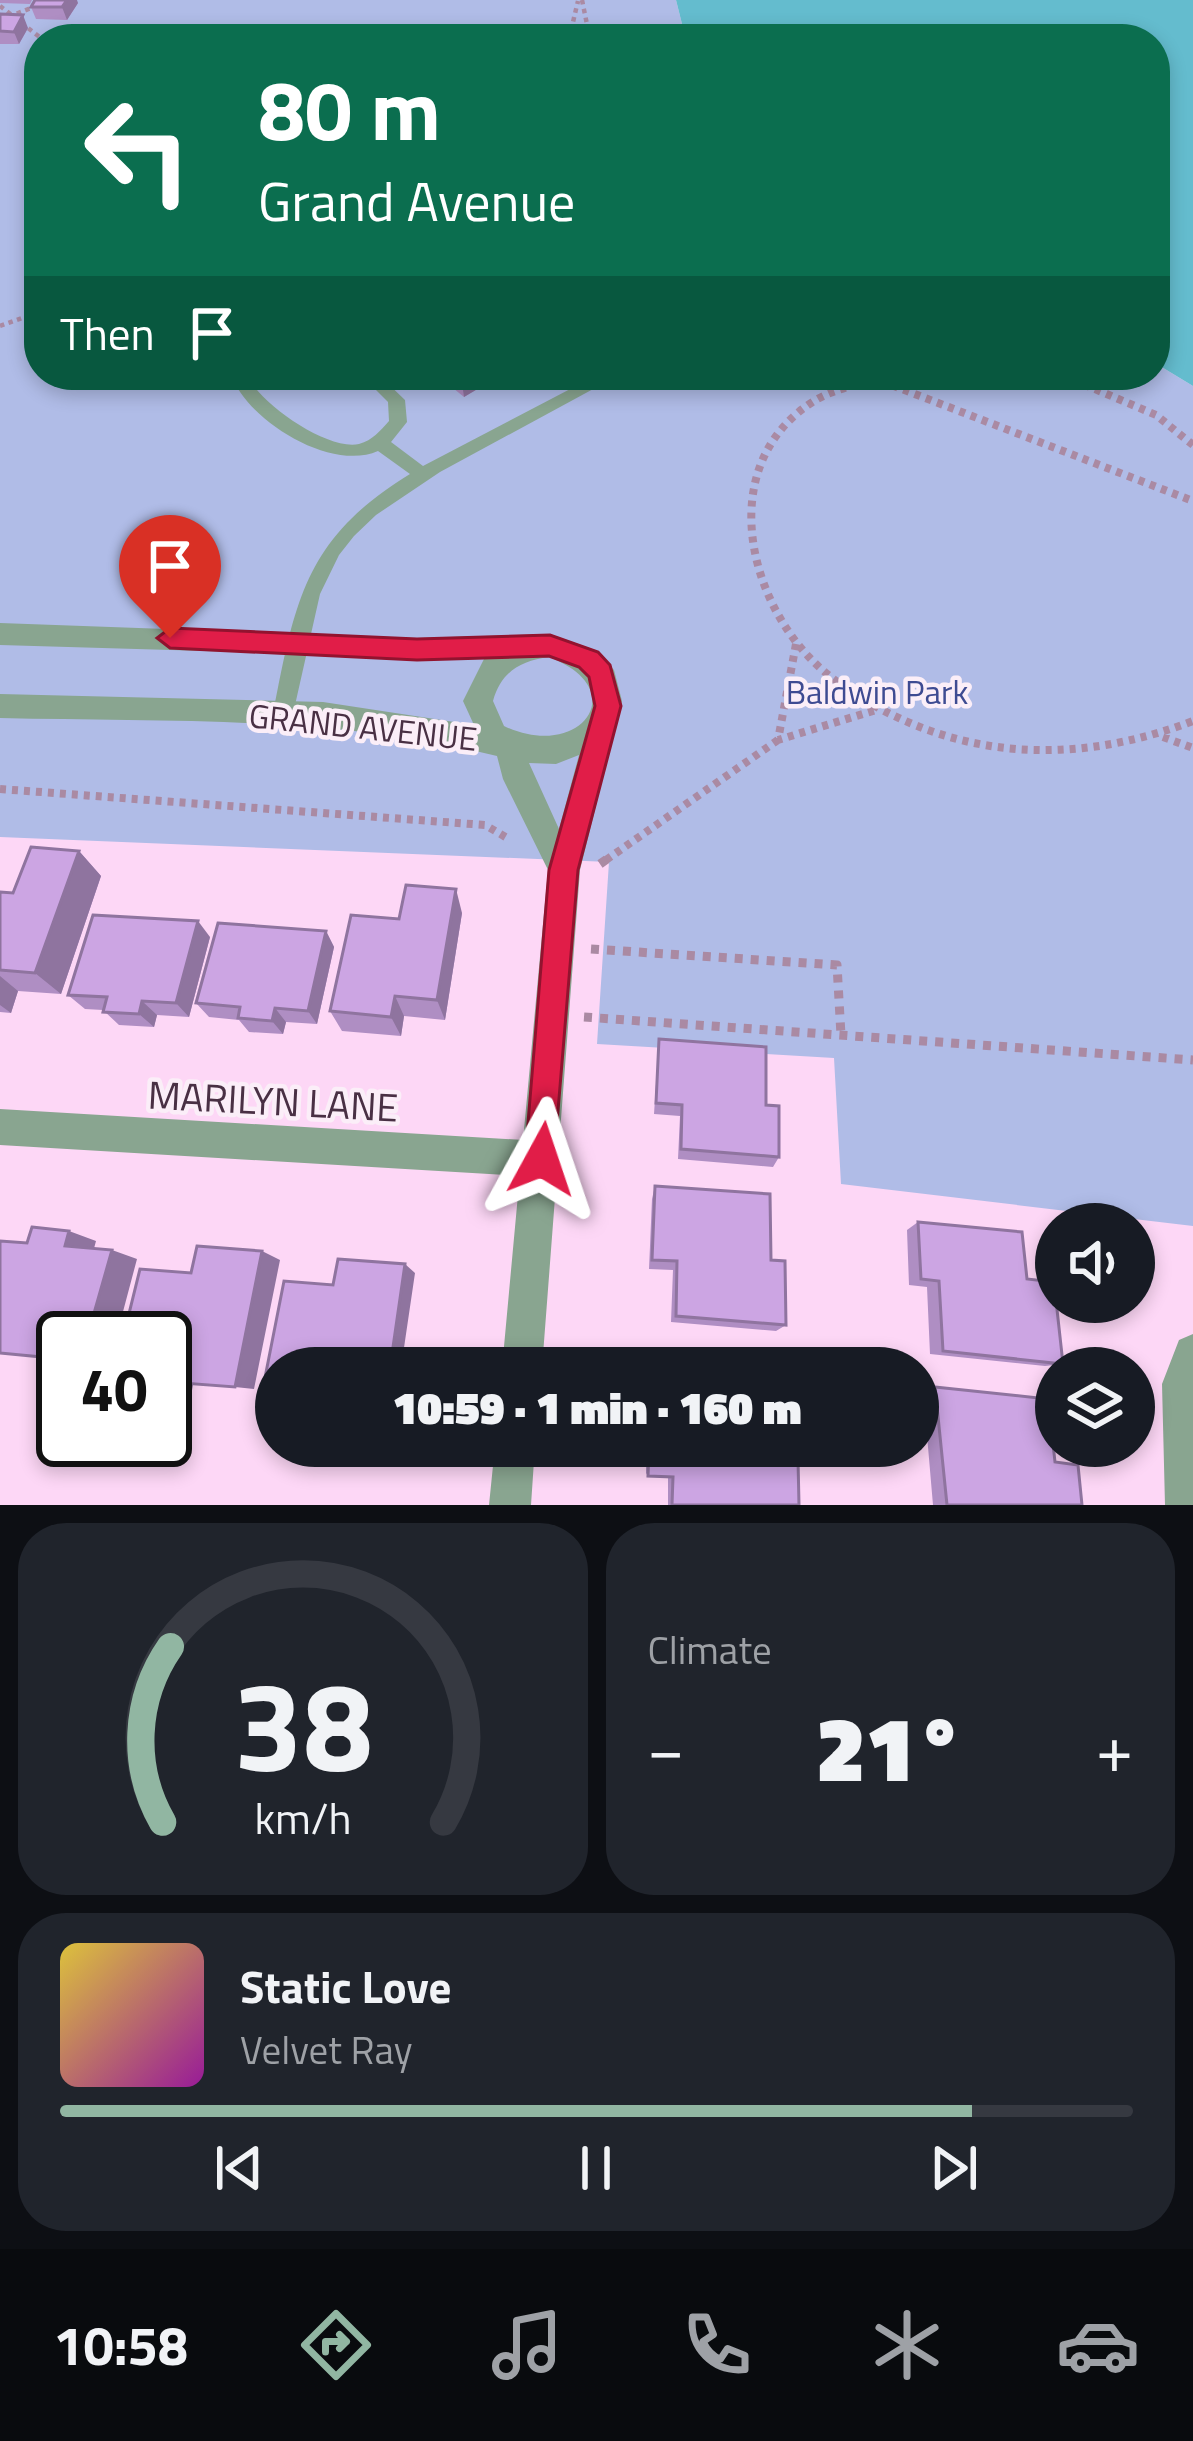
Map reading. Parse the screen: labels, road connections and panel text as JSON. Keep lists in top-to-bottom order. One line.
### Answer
{"streets":{"street":["GRAND AVENUE","MARILYN LANE"]},"parks":["Baldwin Park"],"page":{"turn":["80 m","Grand Avenue"],"then":"Then","limit":"40","trip":"10:59 · 1 min · 160 m","tile":"Climate","heat":["−","21°","+"],"song":["Static Love","Velvet Ray"],"tabs":"10:58","gauge":["38","km/h"]}}
